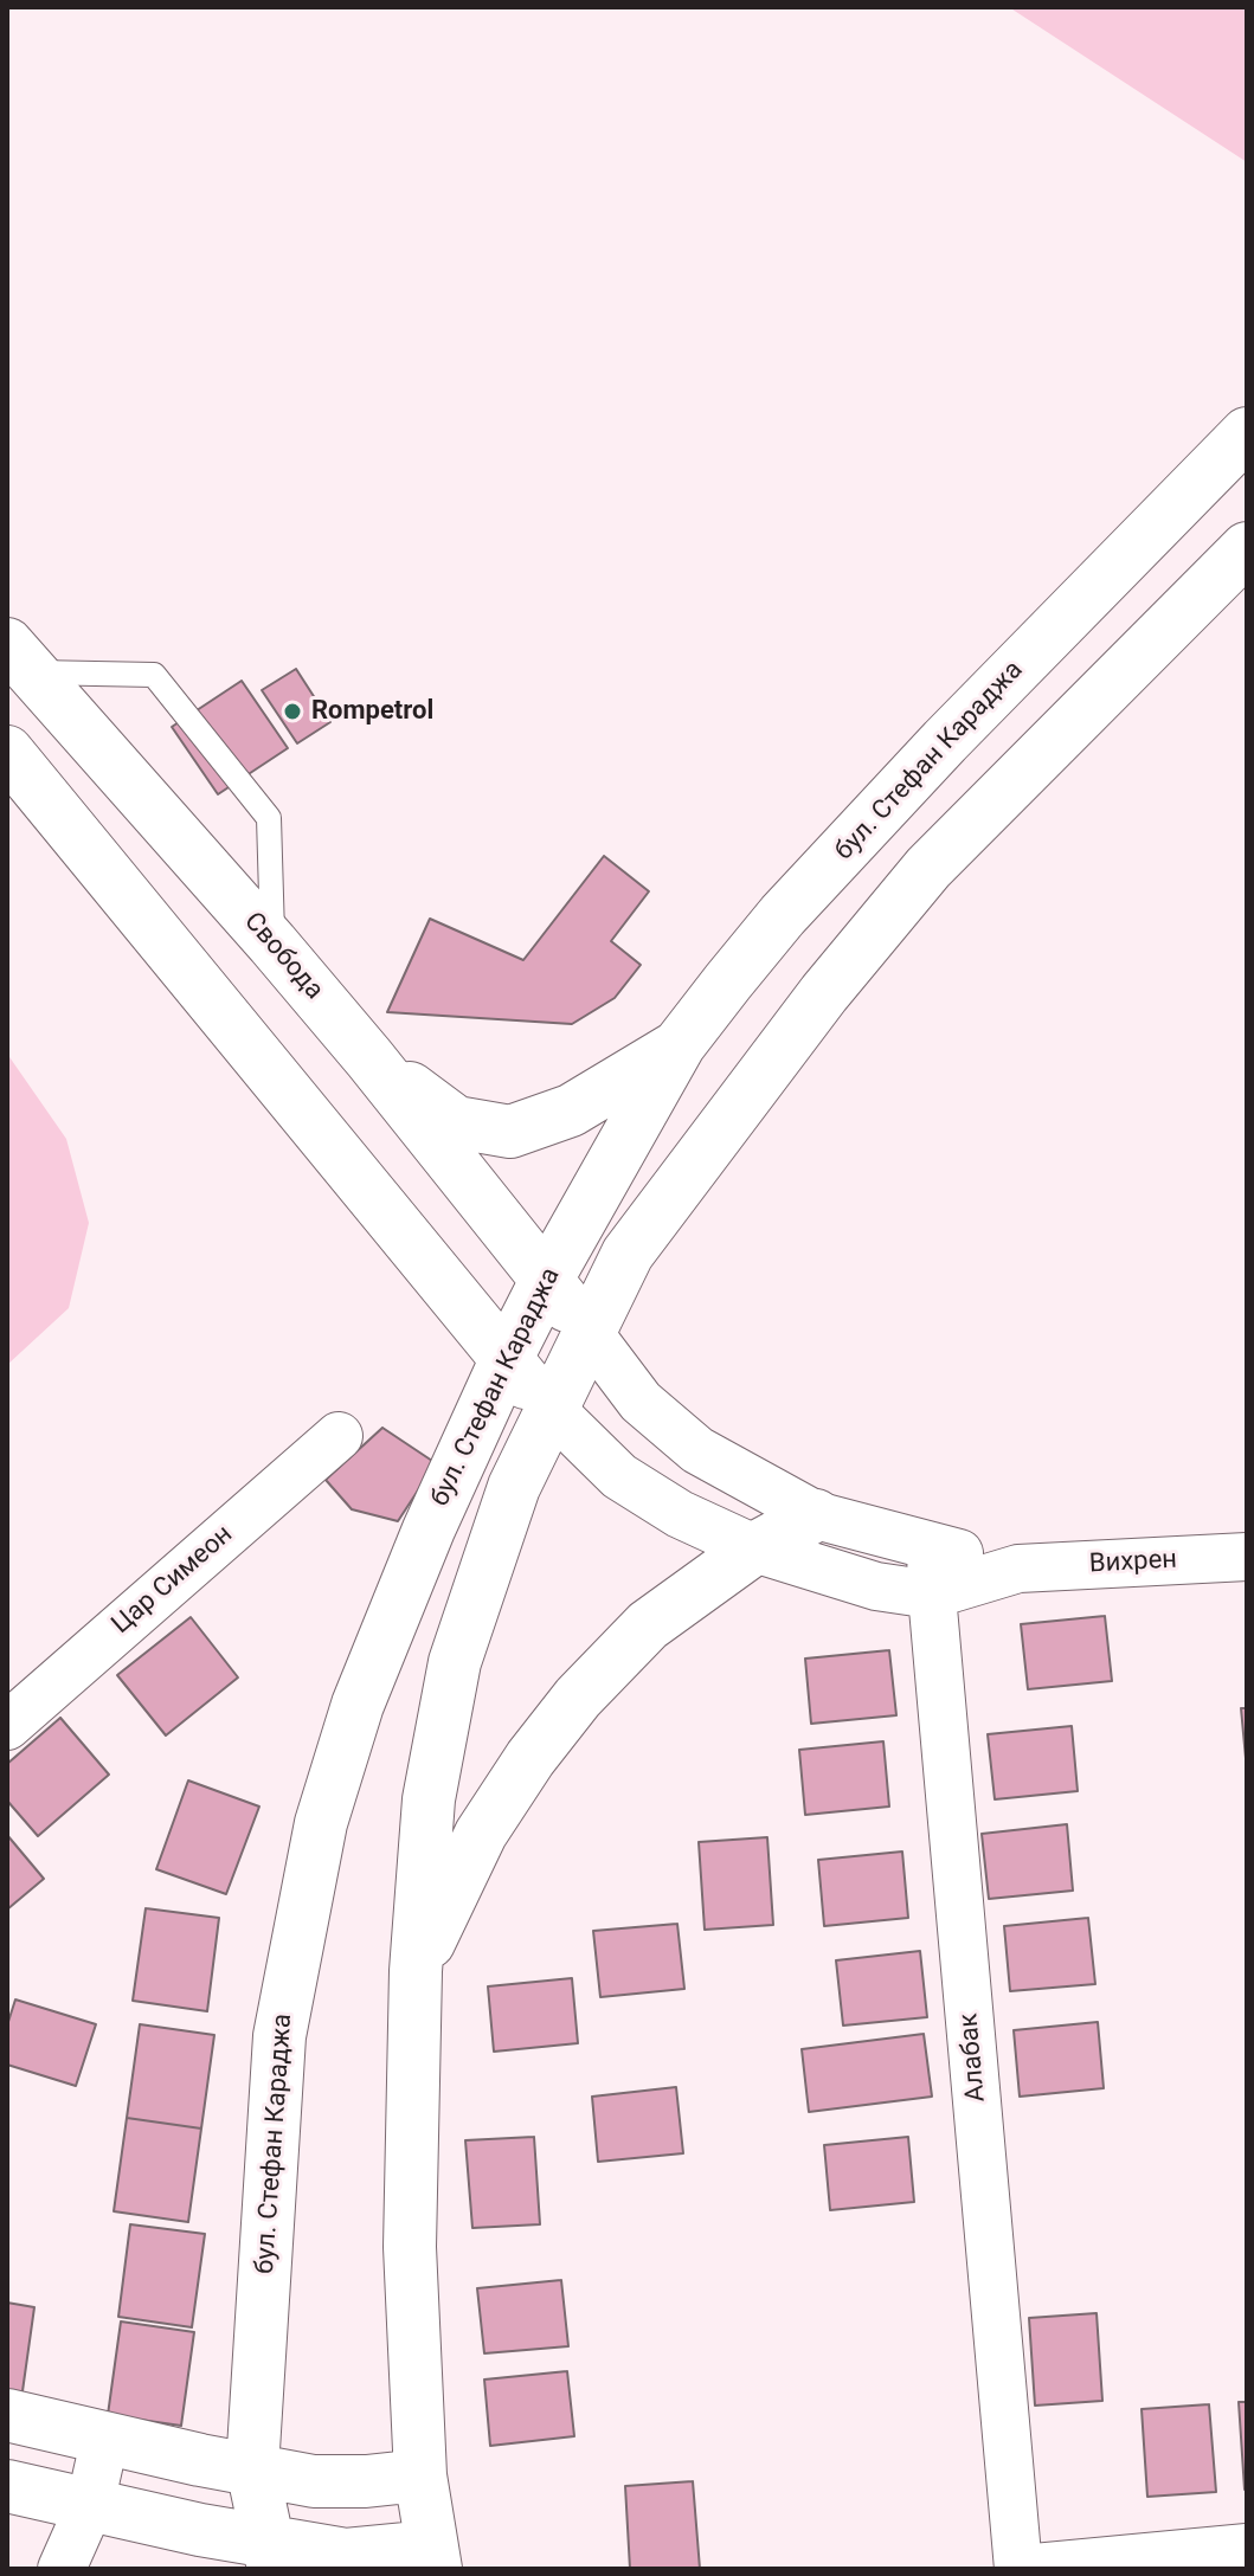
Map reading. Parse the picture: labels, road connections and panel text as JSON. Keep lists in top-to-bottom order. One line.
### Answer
{"streets":{"street":["бул. Стефан Караджа","Свобода","Вихрен","Цар Симеон","Алабак"]},"crossings":[["бул. Стефан Караджа","Свобода"]],"places":["Rompetrol"]}
